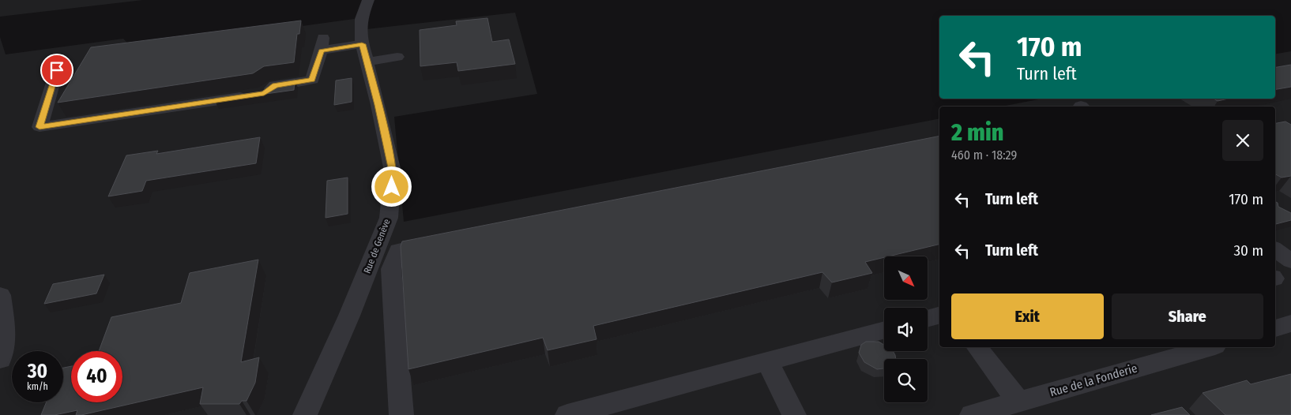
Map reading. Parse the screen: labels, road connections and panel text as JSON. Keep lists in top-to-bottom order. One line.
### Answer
{"streets":{"street":["Rue de Genève","Rue de la Fonderie"]},"north":"bottom right","page":{"turn":["170 m","Turn left"],"heading":["2 min","460 m · 18:29"],"list":[{"name":"Turn left","value":"170 m"},{"name":"Turn left","value":"30 m"}],"buttons":["Exit","Share"],"speed":"30 km/h","limit":"40"}}
